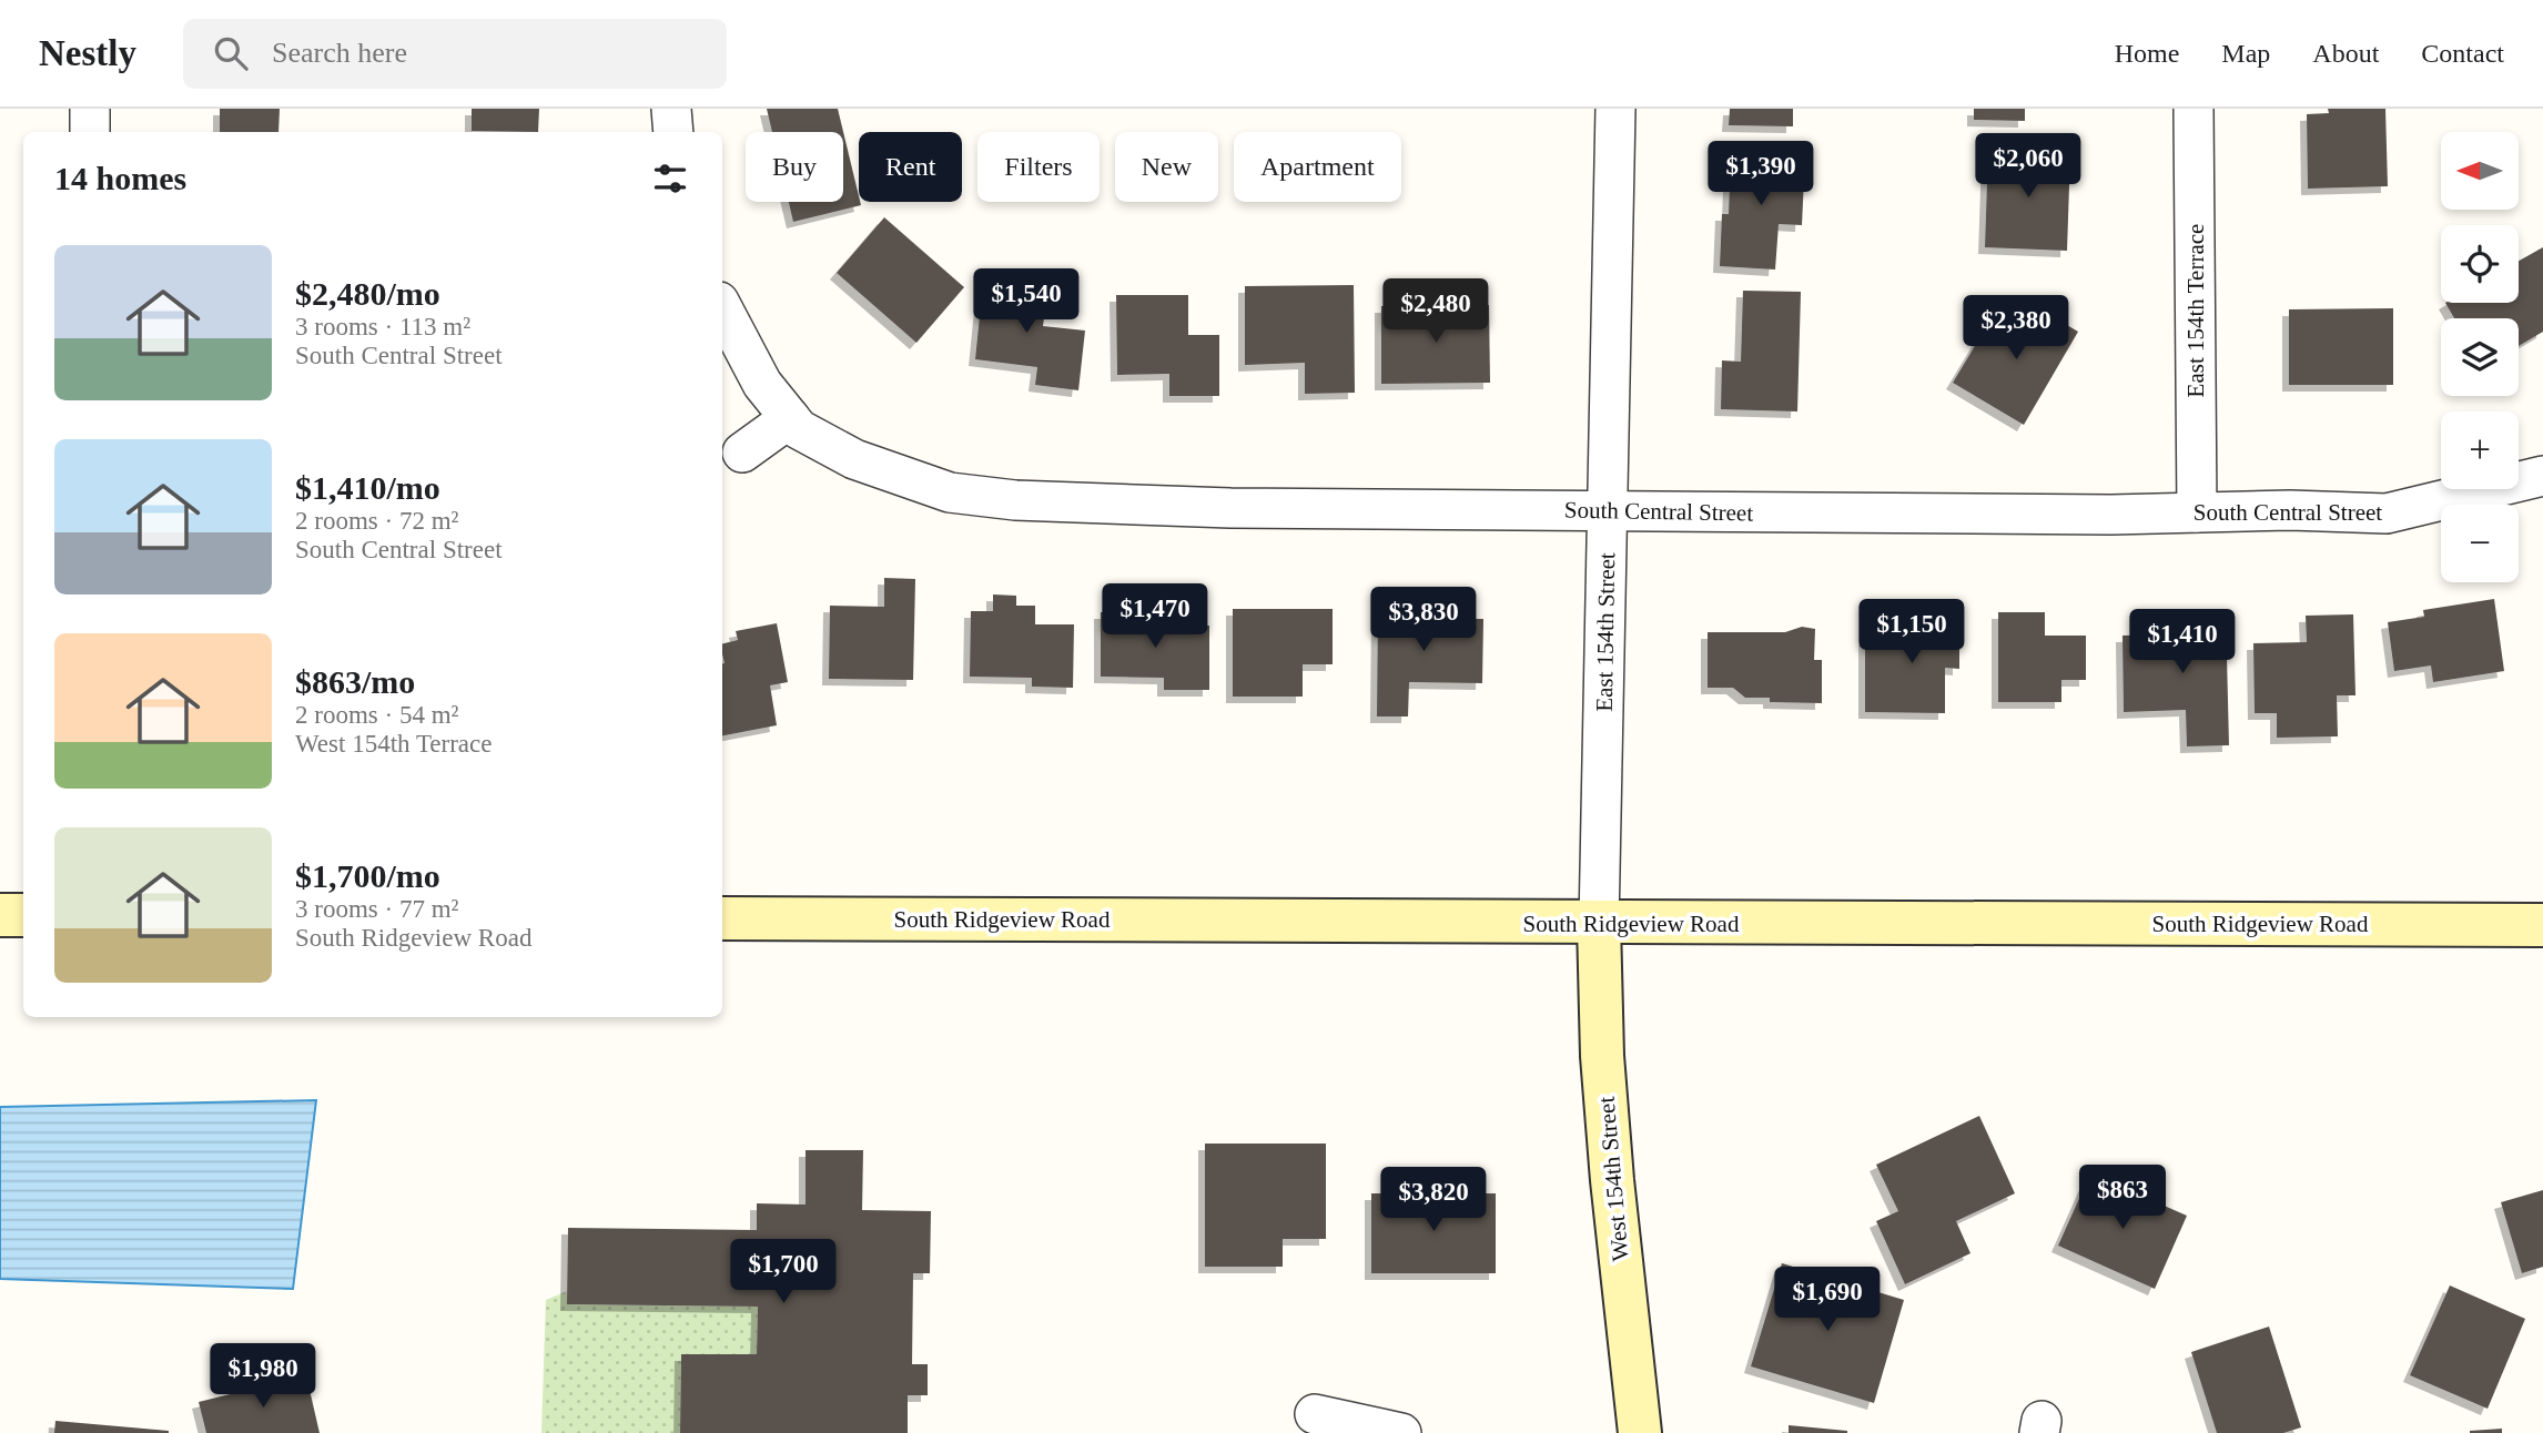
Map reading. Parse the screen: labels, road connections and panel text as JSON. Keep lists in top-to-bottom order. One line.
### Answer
{"streets":{"main road":["South Ridgeview Road","West 154th Street"],"street":["East 154th Terrace","South Central Street","East 154th Street"]},"crossings":[["East 154th Terrace","South Central Street"],["South Central Street","East 154th Street"],["East 154th Street","South Ridgeview Road"],["East 154th Street","West 154th Street"],["South Ridgeview Road","West 154th Street"]],"north":"left","page":{"header":"Nestly","search":"Search here","nav":["Home","Map","About","Contact"],"map_buttons":["+","−"],"chip":["Buy","Rent","Filters","New","Apartment"],"heading":"14 homes","price":["$2,060","$1,390","$1,540","$2,480","$2,380","$1,470","$3,830","$1,150","$1,410","$863","$3,820","$1,700","$1,690","$1,980"],"list":[{"name":"$2,480/mo","note":"3 rooms · 113 m² · South Central Street"},{"name":"$1,410/mo","note":"2 rooms · 72 m² · South Central Street"},{"name":"$863/mo","note":"2 rooms · 54 m² · West 154th Terrace"},{"name":"$1,700/mo","note":"3 rooms · 77 m² · South Ridgeview Road"}]}}
